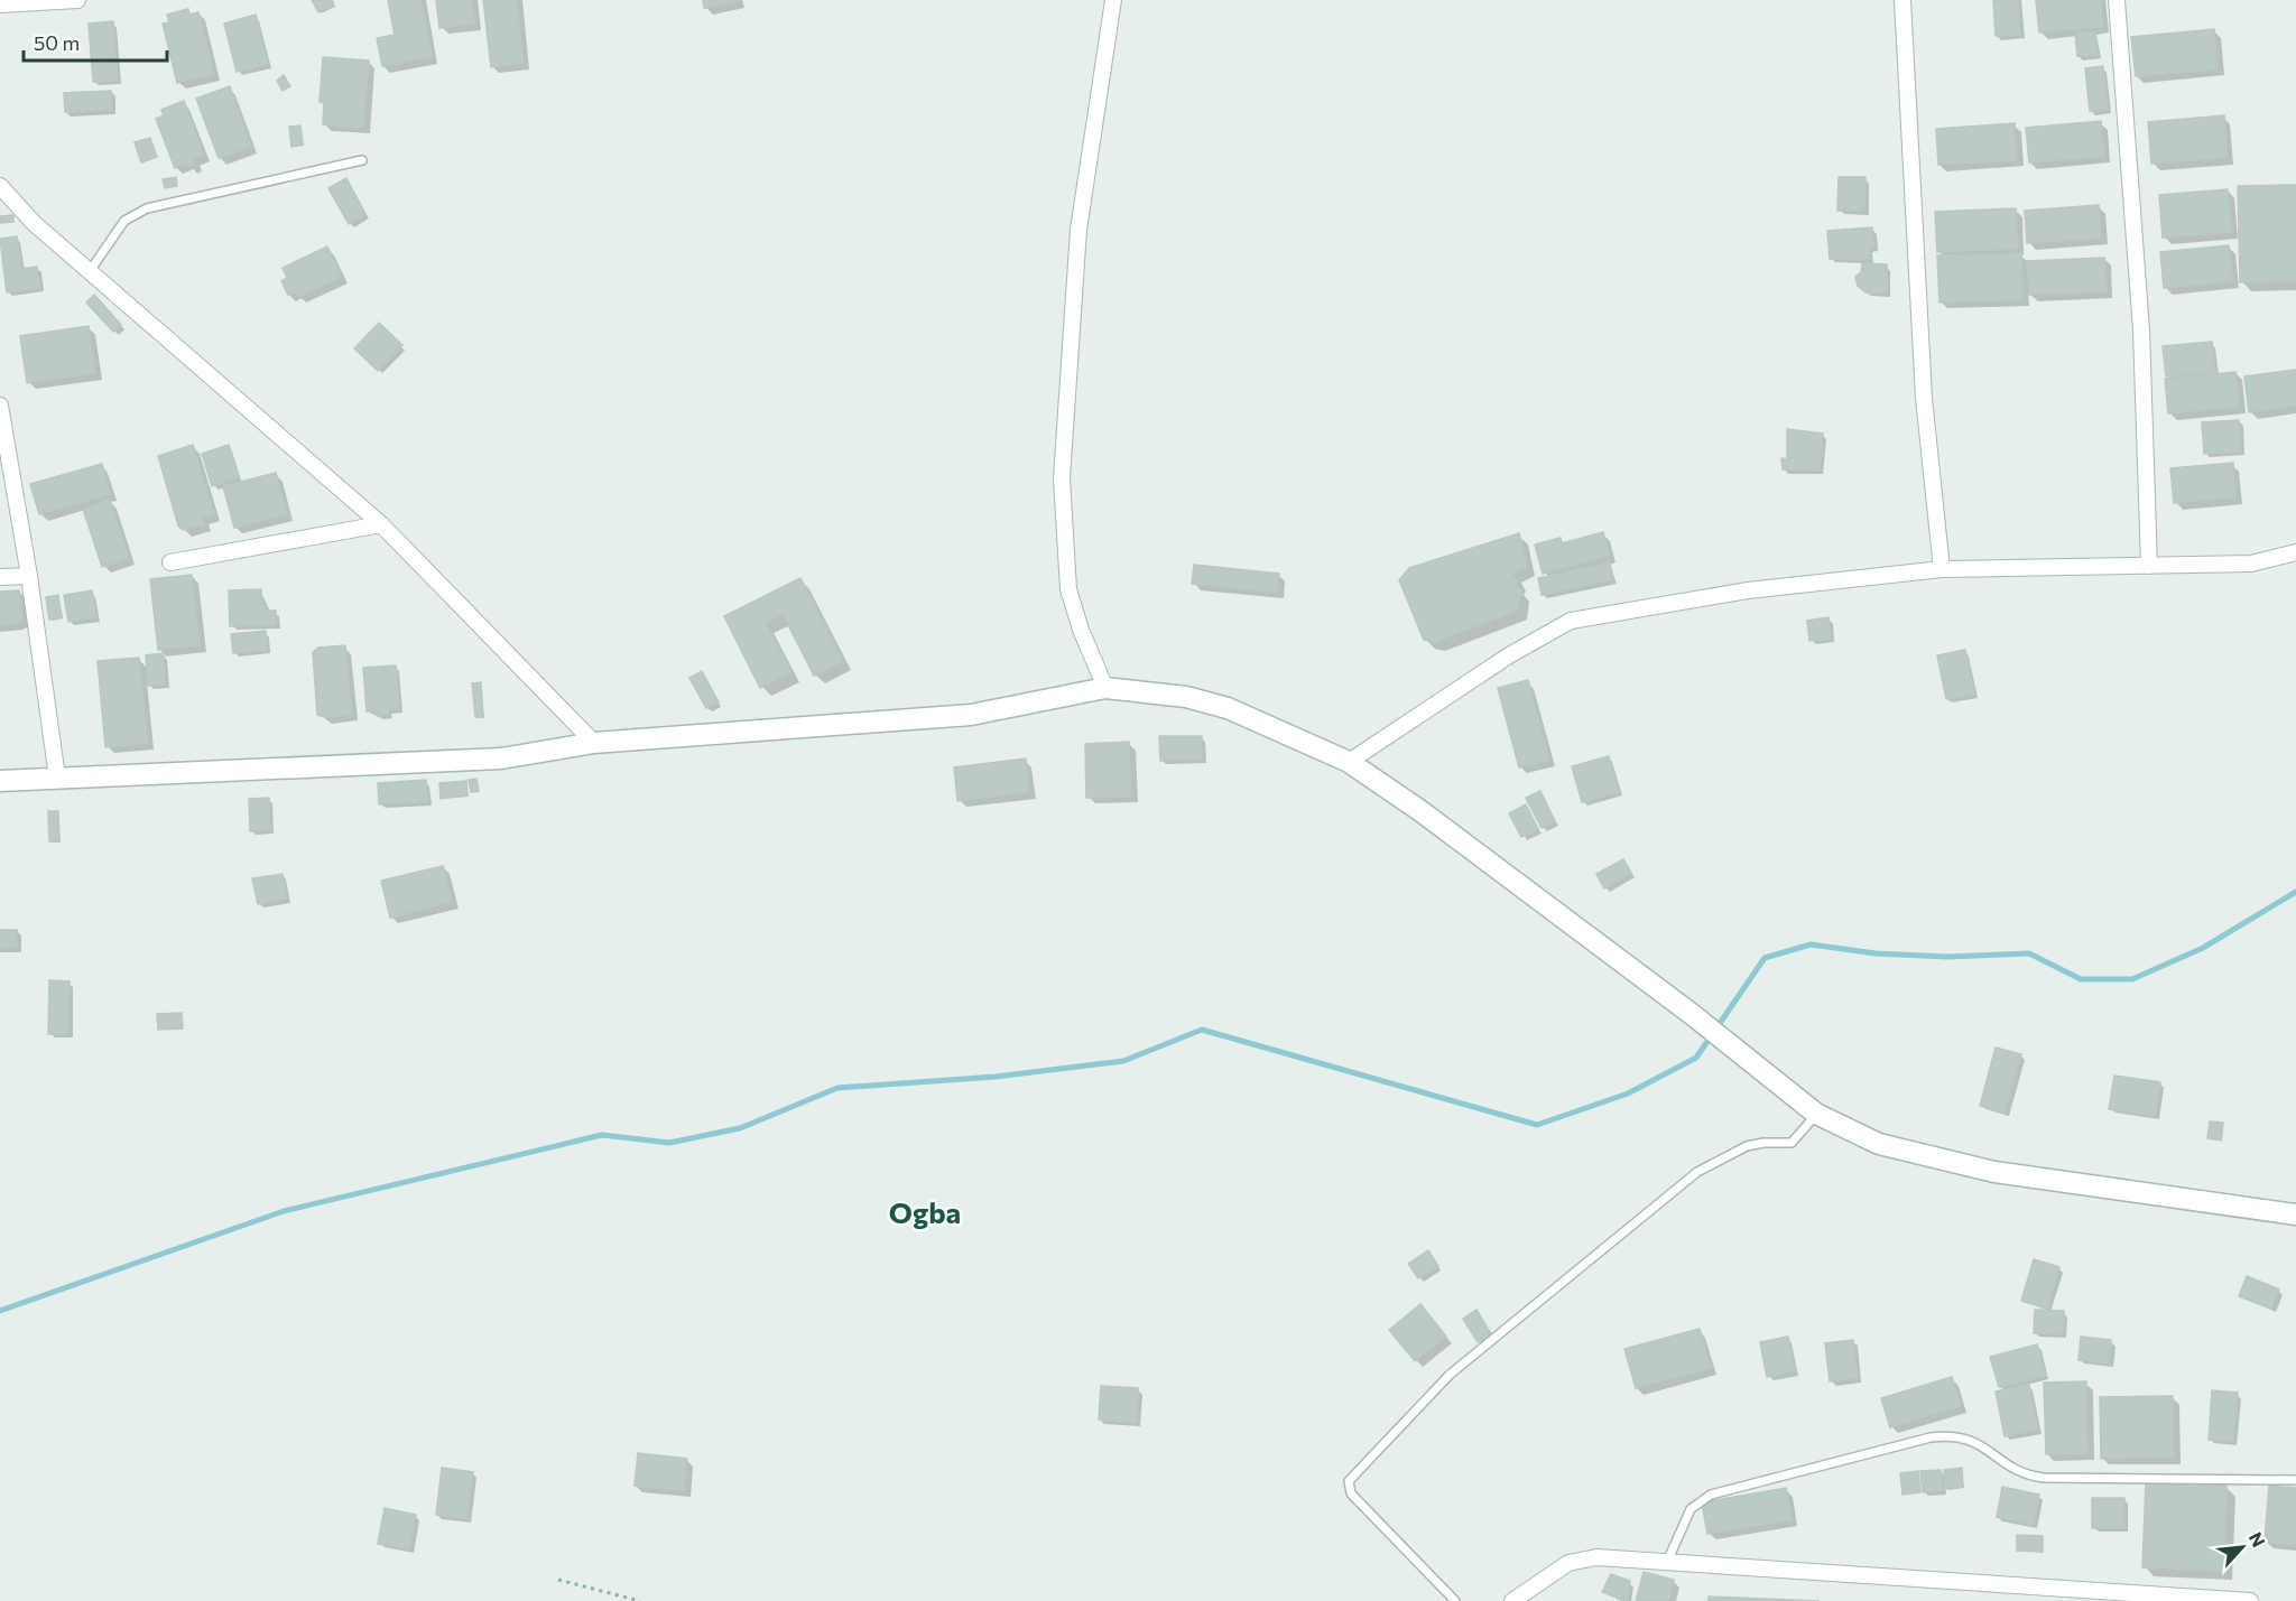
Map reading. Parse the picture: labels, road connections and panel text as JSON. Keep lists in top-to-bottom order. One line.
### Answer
{"districts":["Ogba"],"scale_bar":"50 m","north":"top right"}
